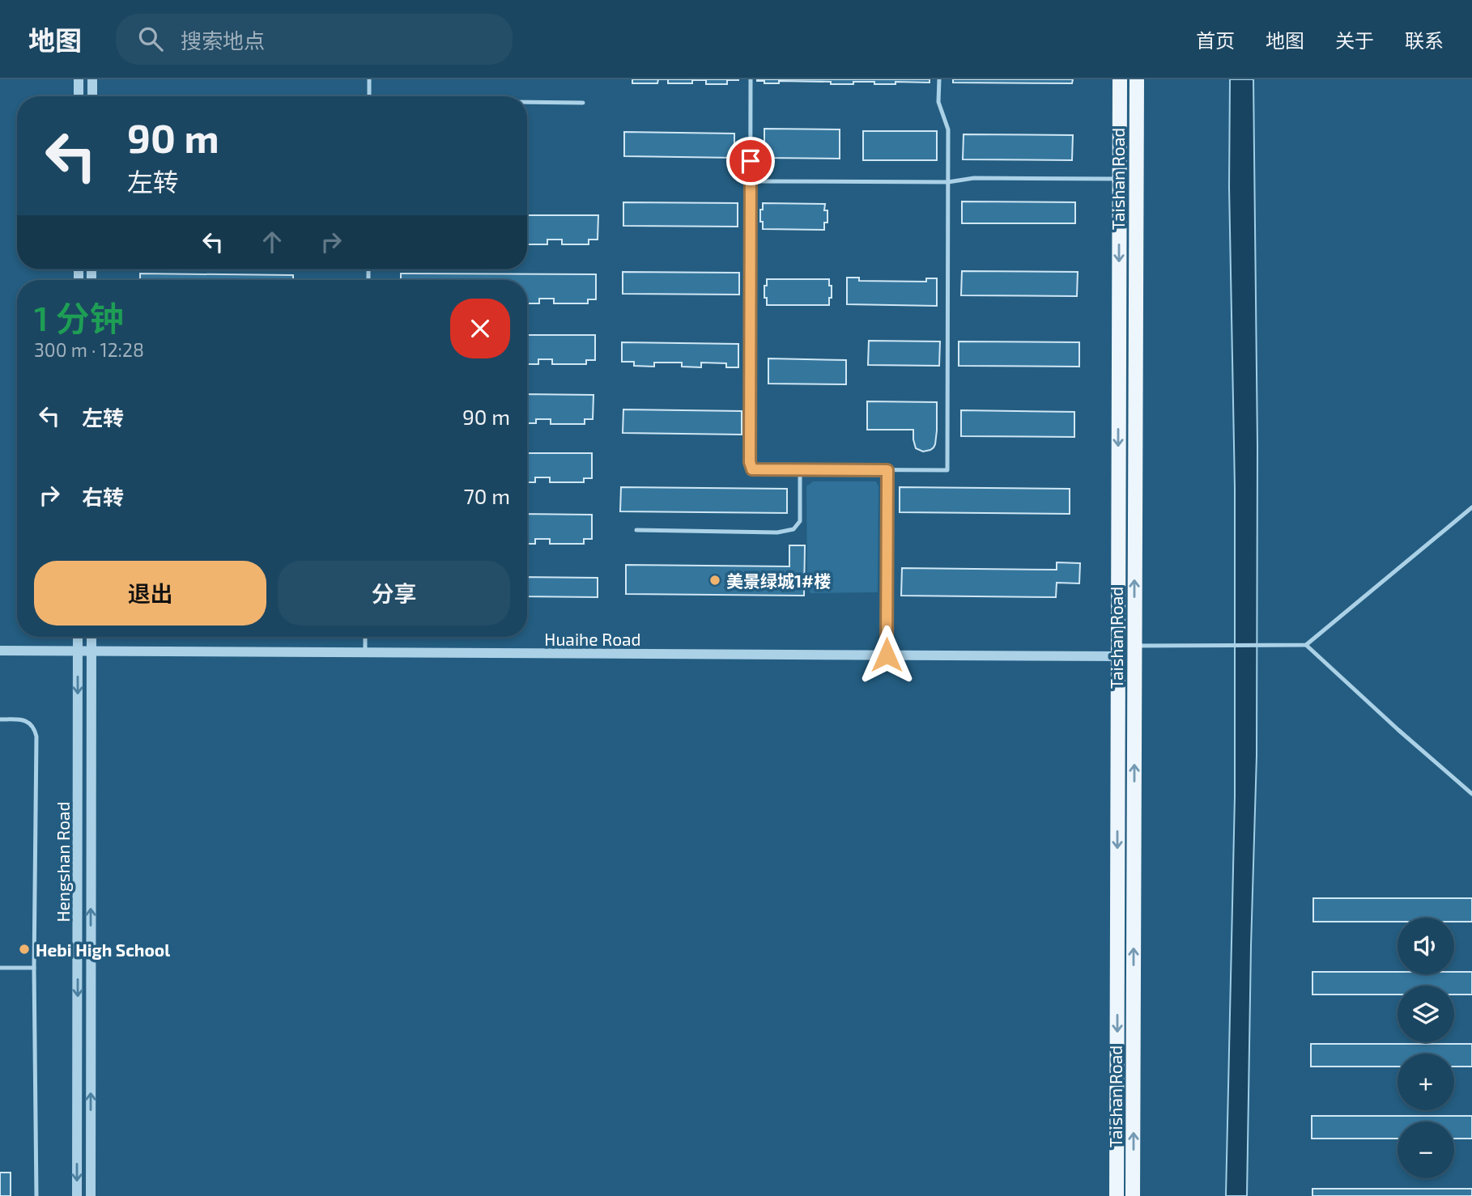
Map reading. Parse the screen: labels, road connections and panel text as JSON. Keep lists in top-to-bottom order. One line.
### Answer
{"streets":{"main road":["Taishan Road"],"street":["Huaihe Road","Hengshan Road"]},"crossings":[["Taishan Road","Huaihe Road"],["Huaihe Road","Hengshan Road"]],"places":["美景绿城1#楼","Hebi High School"],"page":{"header":"地图","search":"搜索地点","nav":["首页","地图","关于","联系"],"turn":["90 m","左转"],"heading":["1 分钟","300 m · 12:28"],"list":[{"name":"左转","value":"90 m"},{"name":"右转","value":"70 m"}],"buttons":["退出","分享"],"map_buttons":["+","−"]}}
